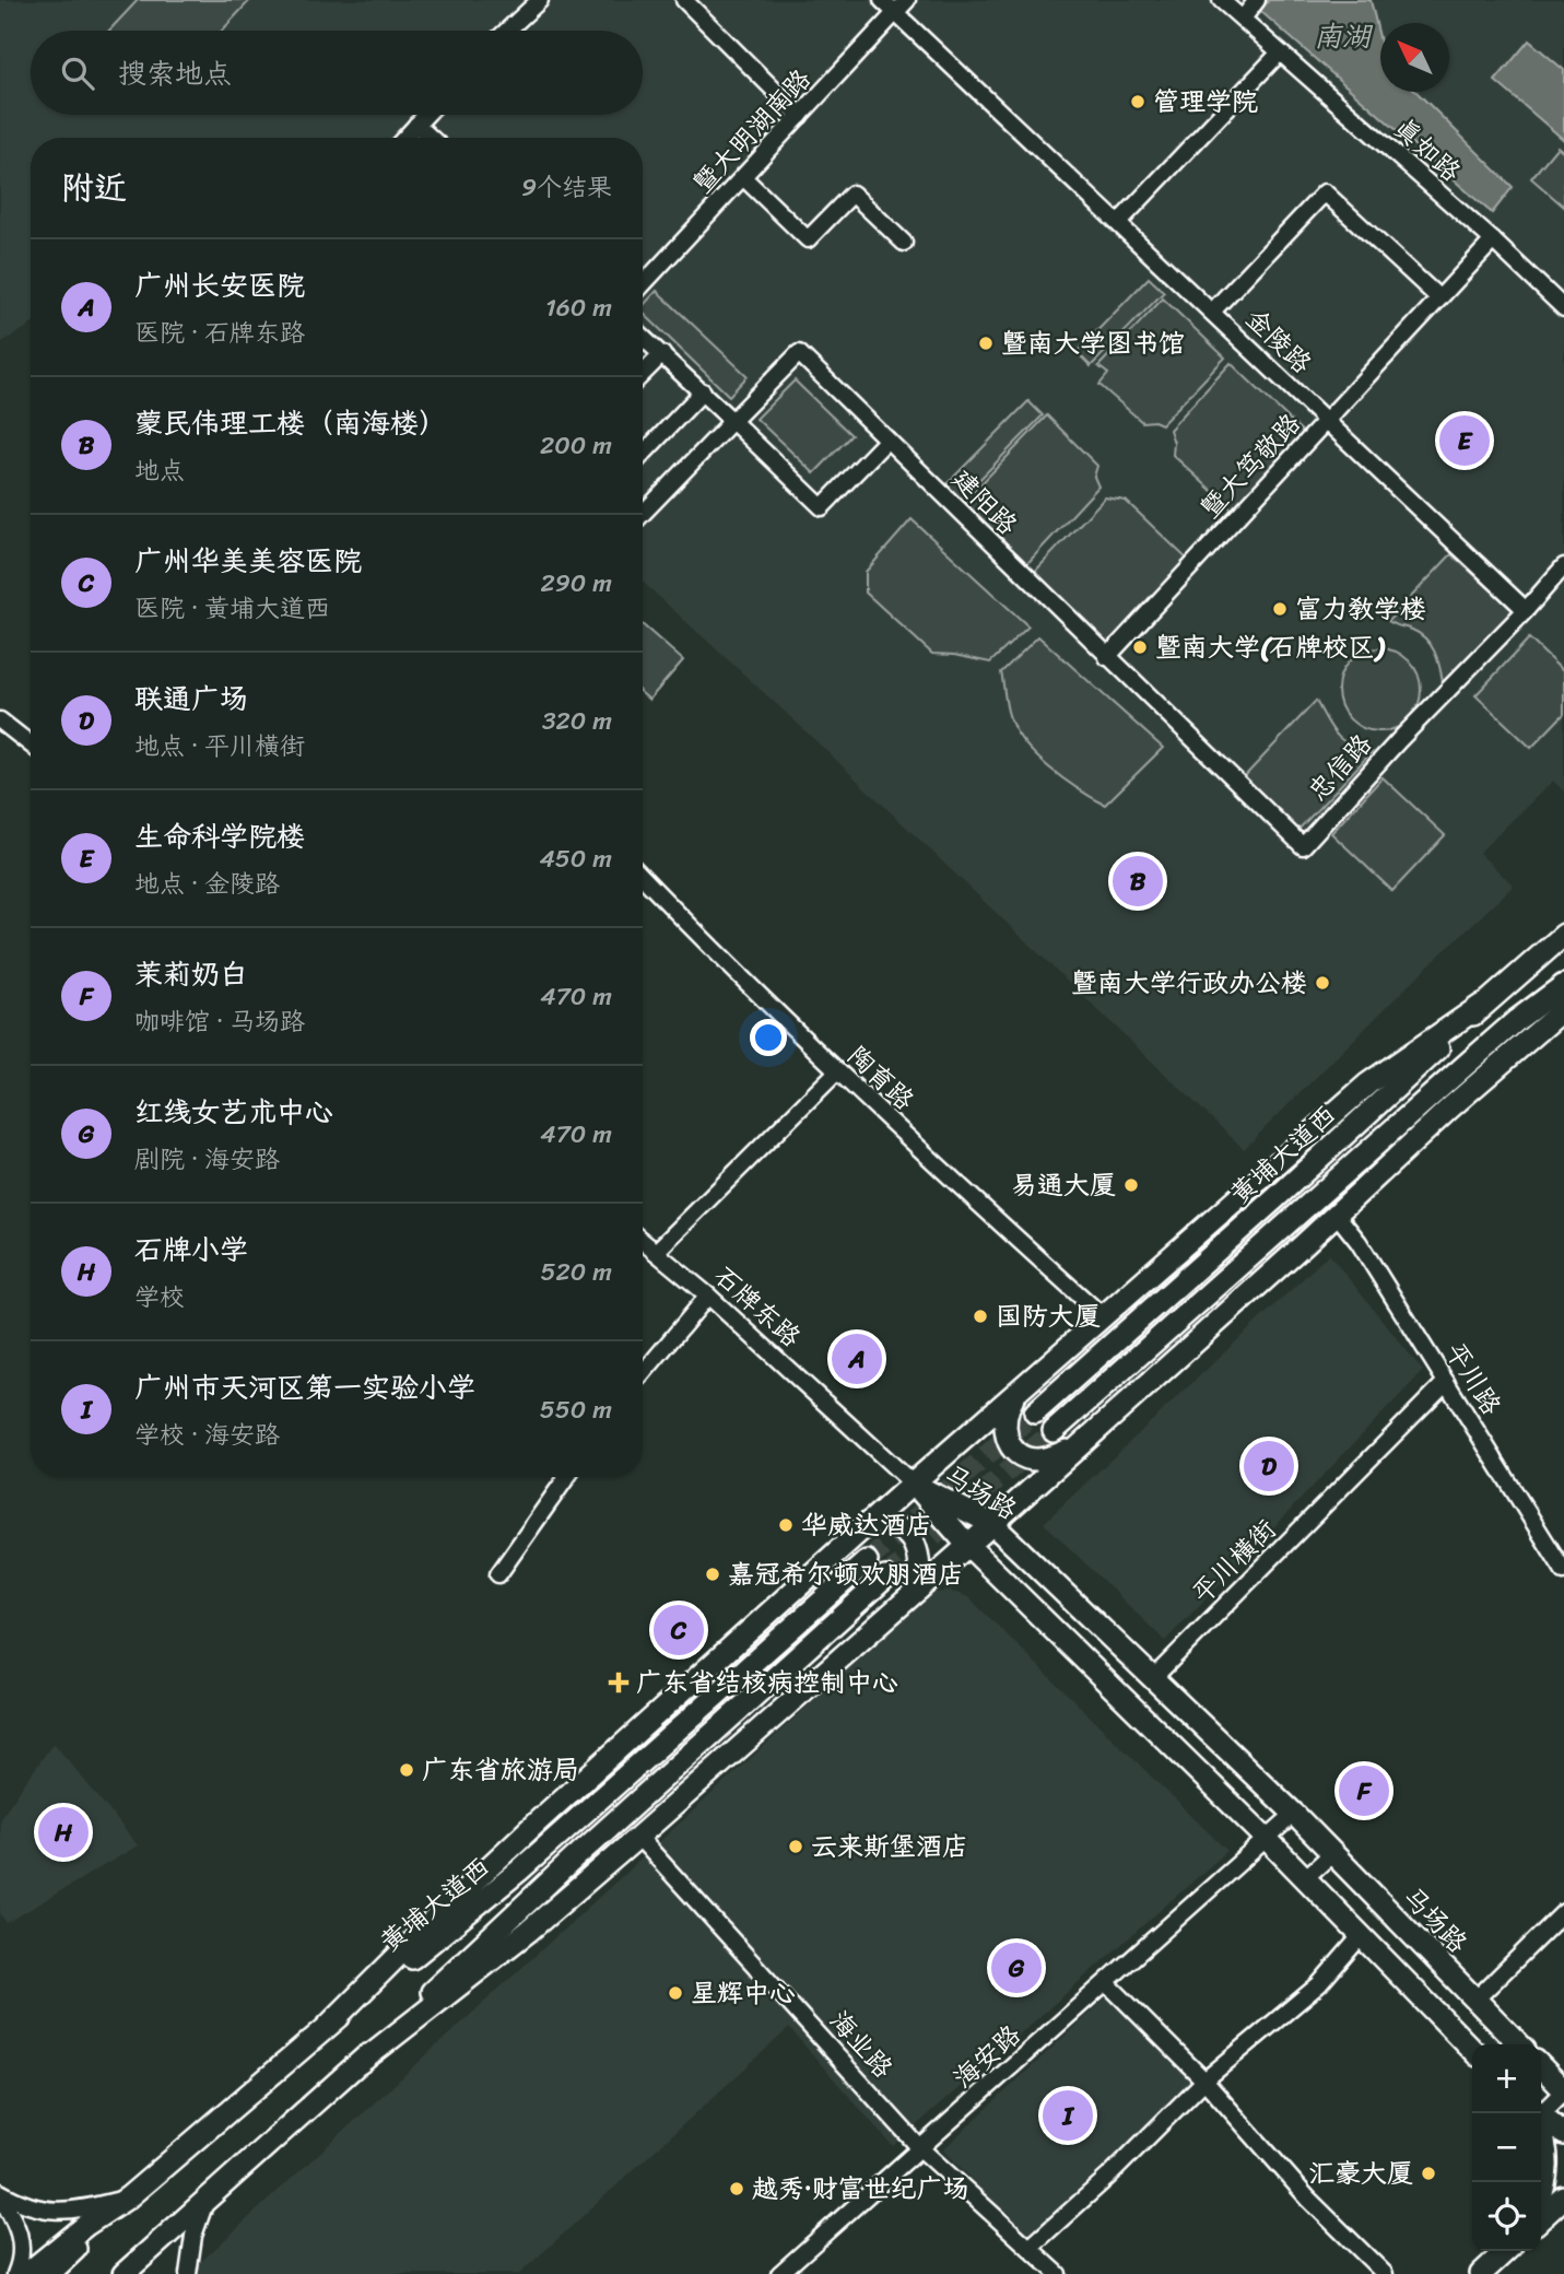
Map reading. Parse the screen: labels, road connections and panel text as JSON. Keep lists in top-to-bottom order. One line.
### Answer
{"streets":{"main road":["黄埔大道西","马场路"],"street":["暨大明湖南路","真如路","金陵路","暨大笃敬路","建阳路","忠信路","陶育路","石牌东路","平川路","平川横街","海业路","海安路"]},"crossings":[["暨大明湖南路","金陵路"],["真如路","暨大笃敬路"],["金陵路","暨大笃敬路"],["金陵路","忠信路"],["暨大笃敬路","建阳路"],["建阳路","忠信路"],["石牌东路","马场路"],["平川路","平川横街"],["马场路","平川横街"],["马场路","海安路"],["海业路","海安路"]],"water":["南湖"],"places":{"other":["管理学院","暨南大学图书馆","富力教学楼","暨南大学(石牌校区)","暨南大学行政办公楼","易通大厦","国防大厦","华威达酒店","嘉冠希尔顿欢朋酒店","广东省旅游局","云来斯堡酒店","星辉中心","汇豪大厦","越秀·财富世纪广场"],"health":["广东省结核病控制中心"]},"north":"top left","page":{"search":"搜索地点","heading":["附近","9个结果"],"list":[{"mark":"A","name":"广州长安医院","note":"医院 · 石牌东路","value":"160 m"},{"mark":"B","name":"蒙民伟理工楼（南海楼）","note":"地点","value":"200 m"},{"mark":"C","name":"广州华美美容医院","note":"医院 · 黄埔大道西","value":"290 m"},{"mark":"D","name":"联通广场","note":"地点 · 平川横街","value":"320 m"},{"mark":"E","name":"生命科学院楼","note":"地点 · 金陵路","value":"450 m"},{"mark":"F","name":"茉莉奶白","note":"咖啡馆 · 马场路","value":"470 m"},{"mark":"G","name":"红线女艺术中心","note":"剧院 · 海安路","value":"470 m"},{"mark":"H","name":"石牌小学","note":"学校","value":"520 m"},{"mark":"I","name":"广州市天河区第一实验小学","note":"学校 · 海安路","value":"550 m"}],"pins":["E","B","A","D","C","F","H","G","I"],"map_buttons":["+","−"]}}
